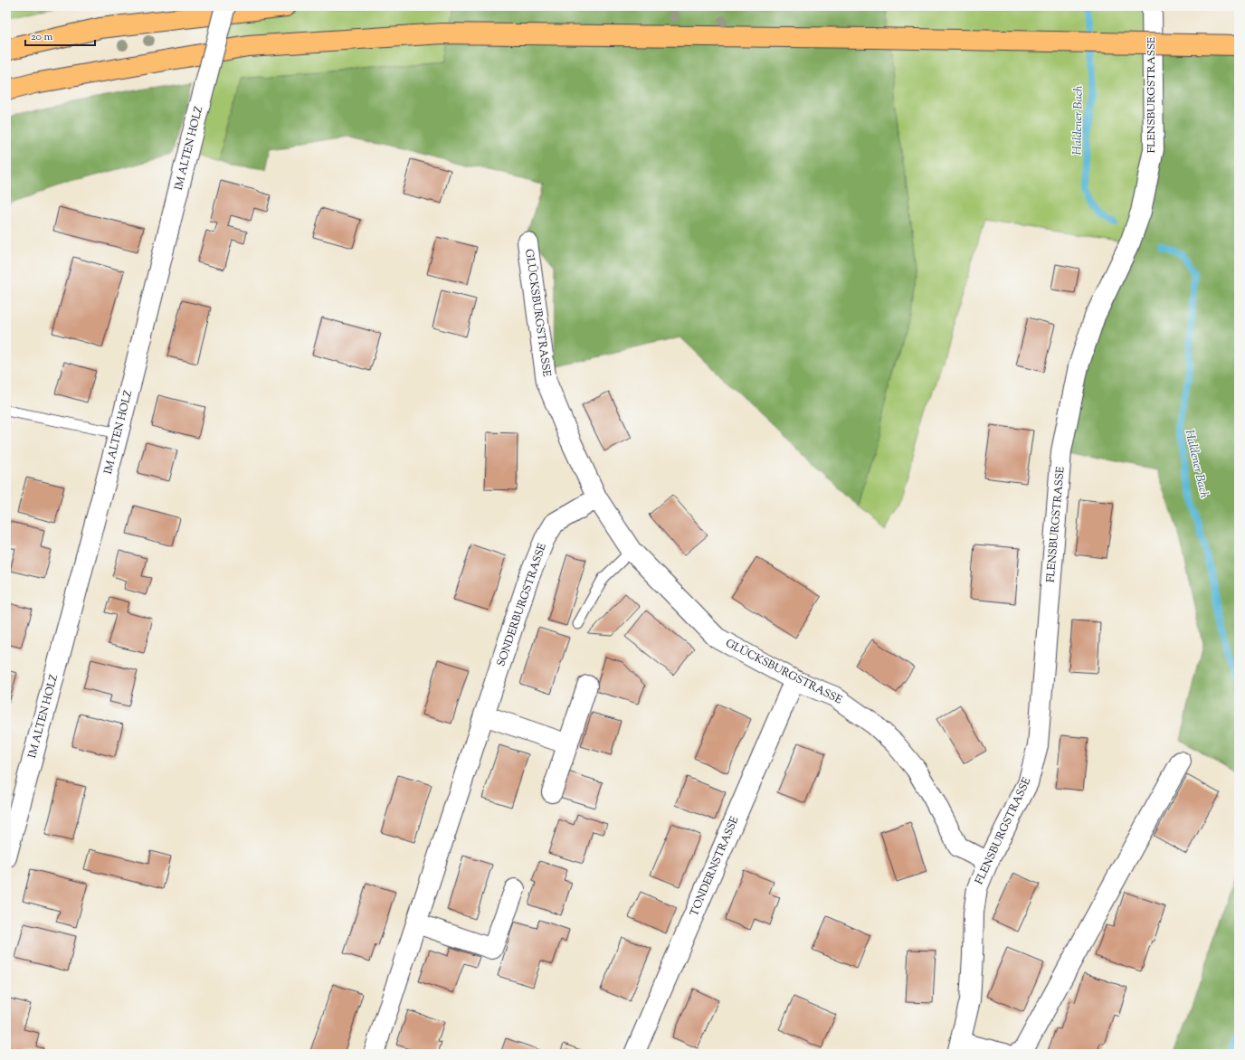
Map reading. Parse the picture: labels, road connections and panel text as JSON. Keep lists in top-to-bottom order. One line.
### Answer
{"streets":{"street":["FLENSBURGSTRASSE","IM ALTEN HOLZ","GLÜCKSBURGSTRASSE","SONDERBURGSTRASSE","TONDERNSTRASSE"]},"crossings":[["FLENSBURGSTRASSE","GLÜCKSBURGSTRASSE"],["GLÜCKSBURGSTRASSE","SONDERBURGSTRASSE"],["GLÜCKSBURGSTRASSE","TONDERNSTRASSE"]],"water":["Haldener Bach"],"scale_bar":"20 m"}
